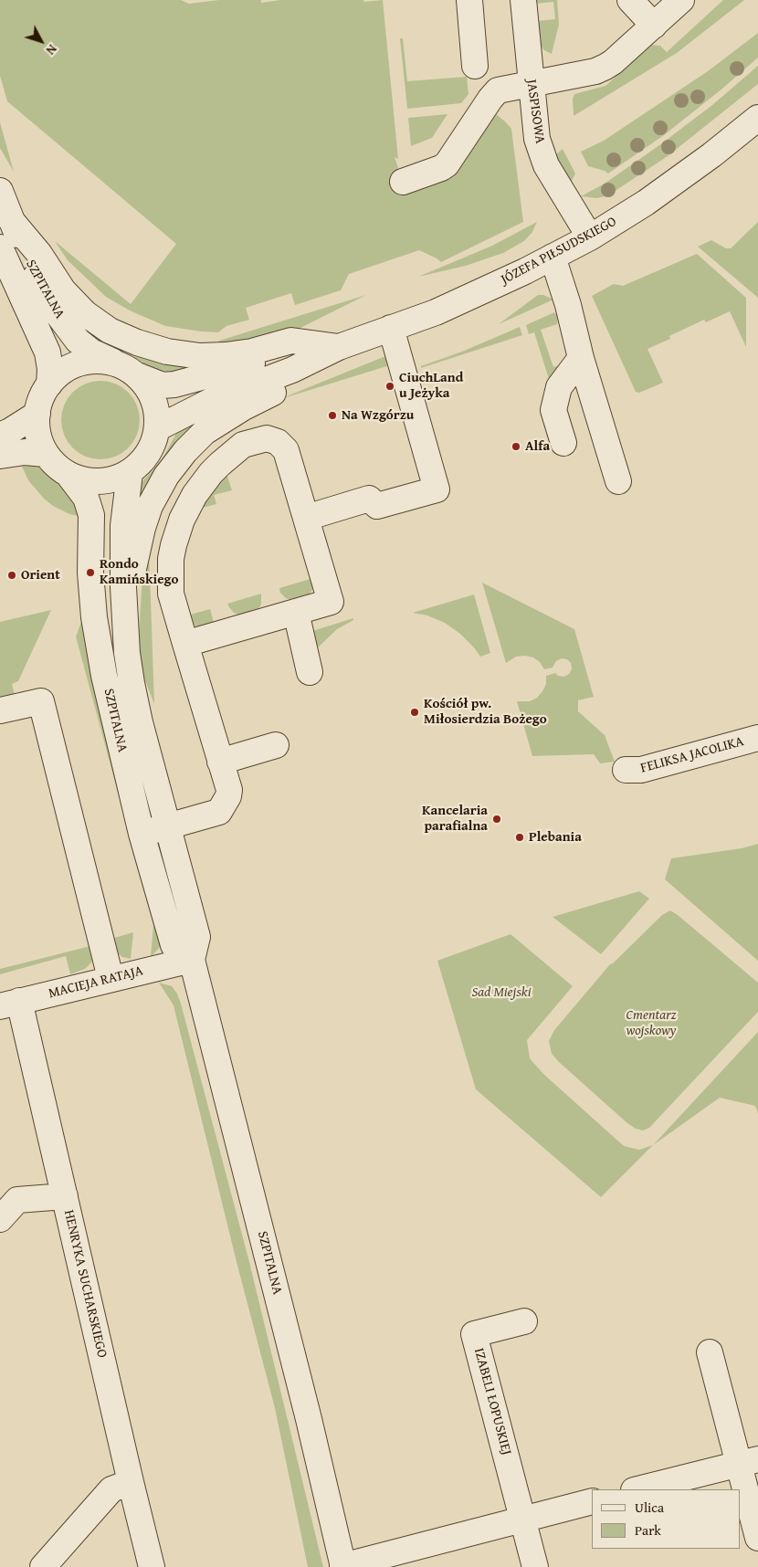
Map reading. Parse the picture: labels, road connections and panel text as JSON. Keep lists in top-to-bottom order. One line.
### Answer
{"streets":{"street":["JASPISOWA","JÓZEFA PIŁSUDSKIEGO","SZPITALNA","FELIKSA JACOLIKA","MACIEJA RATAJA","HENRYKA SUCHARSKIEGO","IZABELI ŁOPUSKIEJ"]},"crossings":[["JASPISOWA","JÓZEFA PIŁSUDSKIEGO"],["JÓZEFA PIŁSUDSKIEGO","SZPITALNA"],["SZPITALNA","MACIEJA RATAJA"],["MACIEJA RATAJA","HENRYKA SUCHARSKIEGO"]],"parks":["Sad Miejski","Cmentarz wojskowy"],"places":["CiuchLand u Jeżyka","Na Wzgórzu","Alfa","Rondo Kamińskiego","Orient","Kościół pw. Miłosierdzia Bożego","Kancelaria parafialna","Plebania"],"legend":["Ulica","Park"],"north":"bottom right"}
